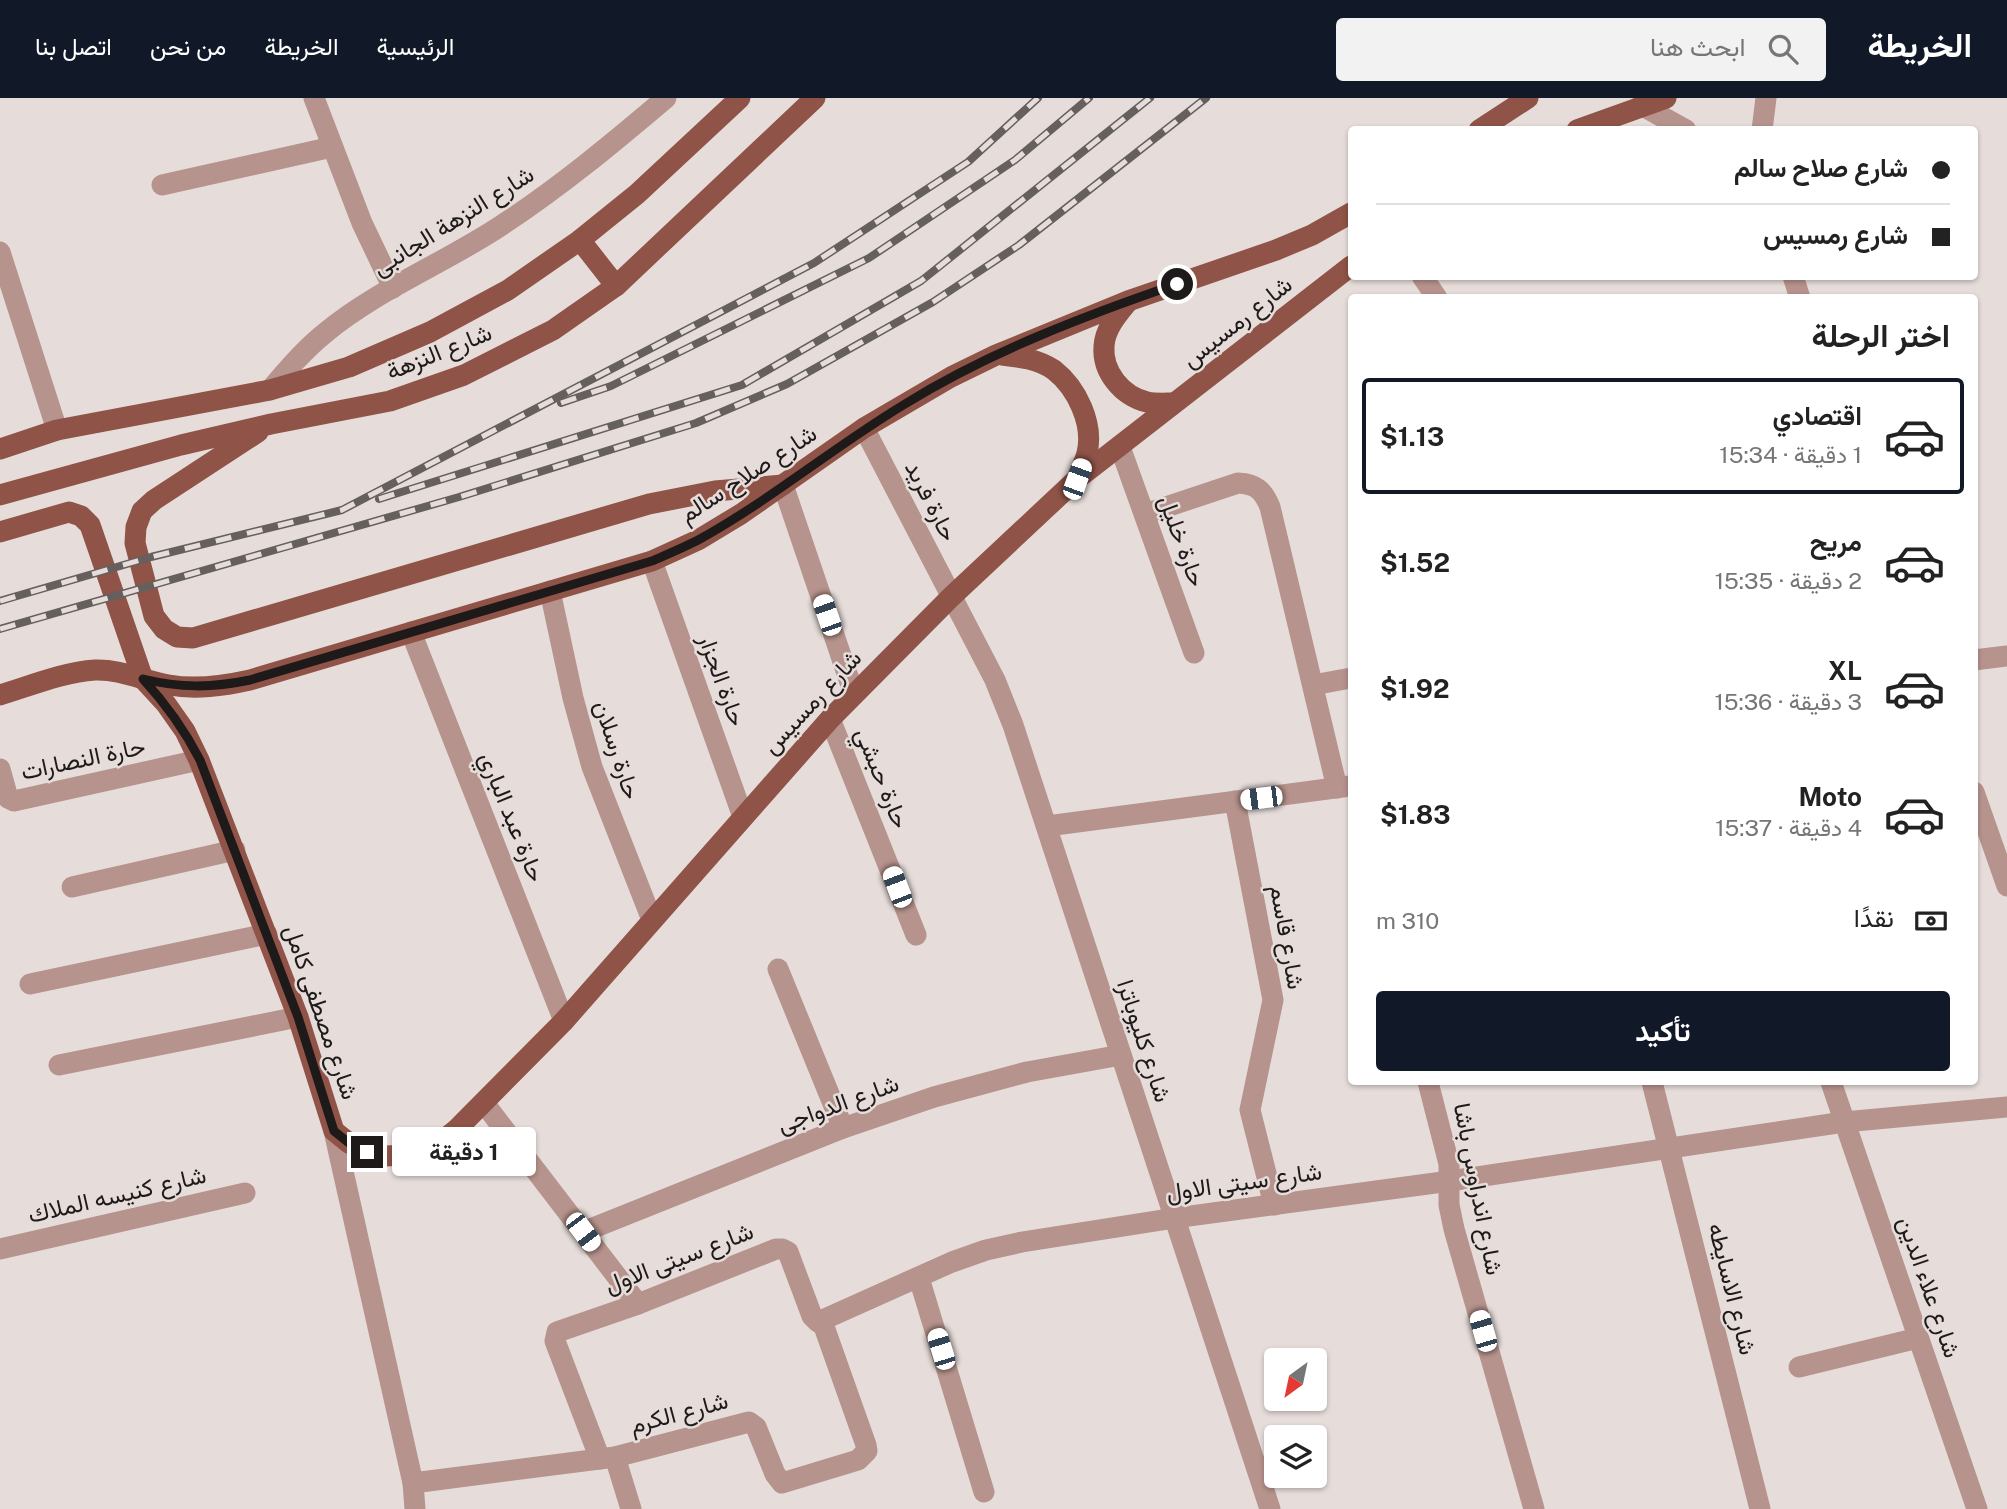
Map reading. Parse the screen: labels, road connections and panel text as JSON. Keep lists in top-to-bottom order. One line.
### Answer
{"streets":{"main road":["شارع رمسيس","شارع النزهة","شارع صلاح سالم","شارع مصطفى كامل"],"street":["شارع النزهة الجانبى","حارة فريد","حارة خليل","حارة الجزار","حارة رسلان","حارة النصارات","حارة حبشي","حارة عبد الباري","شارع قاسم","شارع كليوباترا","شارع الدواجى","شارع سيتى الاول","شارع اندراوس باشا","شارع كنيسه الملاك","شارع علاء الدين","شارع الاسايطه","شارع الكرم"]},"crossings":[["شارع النزهة الجانبى","شارع النزهة"],["شارع رمسيس","حارة فريد"],["شارع رمسيس","حارة خليل"],["شارع رمسيس","حارة الجزار"],["شارع رمسيس","حارة رسلان"],["شارع رمسيس","حارة حبشي"],["شارع رمسيس","حارة عبد الباري"],["شارع رمسيس","شارع مصطفى كامل"],["شارع رمسيس","شارع كليوباترا"],["شارع صلاح سالم","حارة فريد"],["شارع صلاح سالم","حارة الجزار"],["شارع صلاح سالم","حارة رسلان"],["شارع صلاح سالم","حارة عبد الباري"],["شارع صلاح سالم","شارع مصطفى كامل"],["حارة فريد","شارع كليوباترا"],["حارة النصارات","شارع مصطفى كامل"],["شارع قاسم","شارع سيتى الاول"],["شارع مصطفى كامل","شارع الكرم"],["شارع كليوباترا","شارع الدواجى"],["شارع كليوباترا","شارع سيتى الاول"],["شارع سيتى الاول","شارع اندراوس باشا"],["شارع سيتى الاول","شارع علاء الدين"],["شارع سيتى الاول","شارع الاسايطه"],["شارع سيتى الاول","شارع الكرم"]],"north":"bottom left","page":{"header":"الخريطة","search":"ابحث هنا","nav":["الرئيسية","الخريطة","من نحن","اتصل بنا"],"banner":["شارع صلاح سالم","شارع رمسيس"],"heading":"اختر الرحلة","list":[{"name":"اقتصادي","note":"1 دقيقة · 15:34","value":"$1.13"},{"name":"مريح","note":"2 دقيقة · 15:35","value":"$1.52"},{"name":"XL","note":"3 دقيقة · 15:36","value":"$1.92"},{"name":"Moto","note":"4 دقيقة · 15:37","value":"$1.83"}],"pay":["نقدًا","310 m"],"buttons":"تأكيد","bubble":"1 دقيقة"}}
